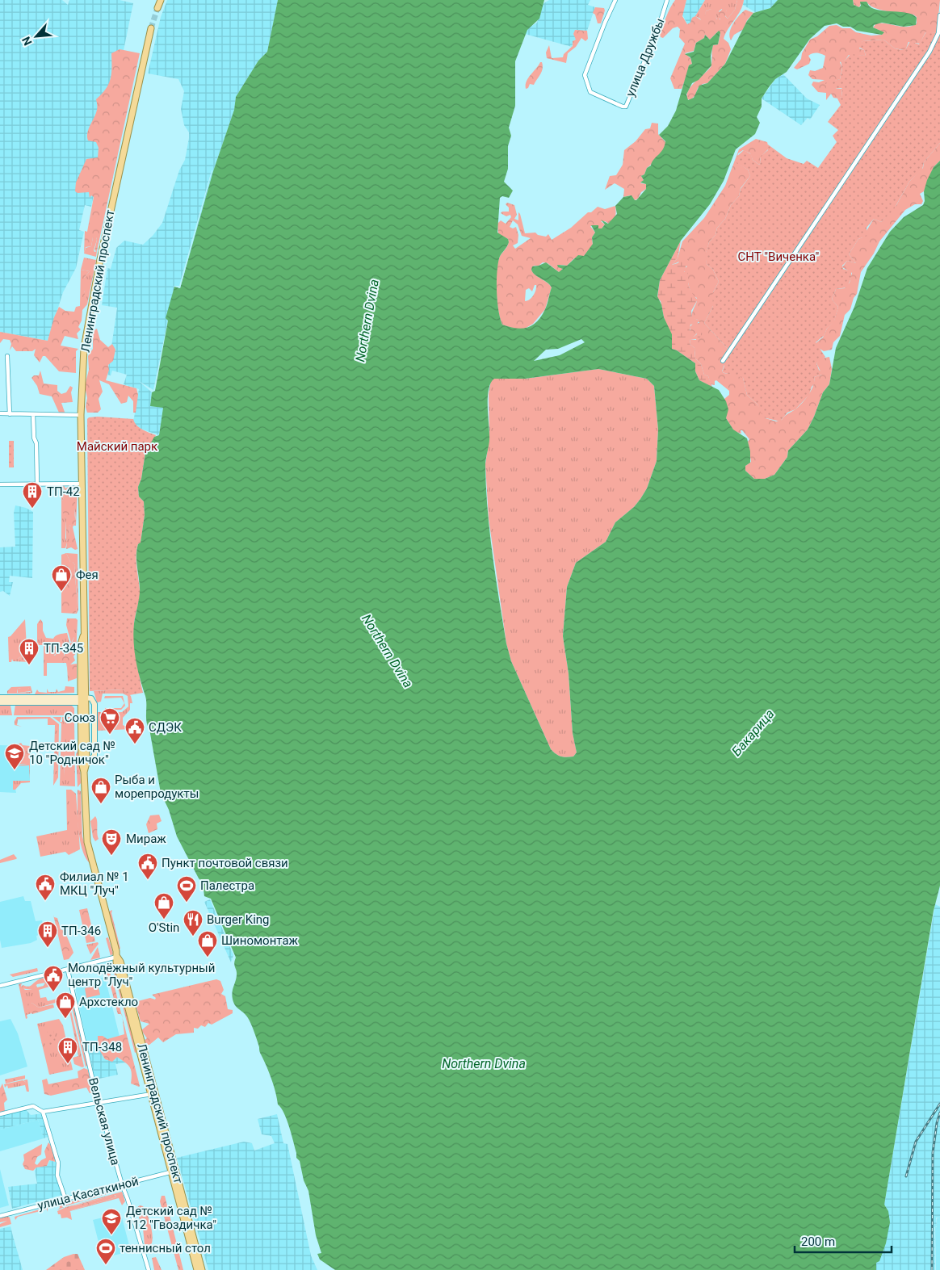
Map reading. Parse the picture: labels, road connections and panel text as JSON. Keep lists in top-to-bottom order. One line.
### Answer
{"streets":{"main road":["Ленинградский проспект"],"street":["улица Дружбы","Вельская улица","улица Касаткиной"]},"crossings":[["Ленинградский проспект","улица Касаткиной"],["Вельская улица","улица Касаткиной"]],"water":["Northern Dvina","Бакарица"],"parks":["СНТ \"Виченка\"","Майский парк"],"places":{"building":["ТП-42","ТП-345","ТП-346","ТП-348"],"shop":["Фея","Рыба и морепродукты","O'Stin","Шиномонтаж","Архстекло"],"supermarket":["Союз"],"public building":["СДЭК","Пункт почтовой связи","Филиал № 1 МКЦ \"Луч\"","Молодёжный культурный центр \"Луч\""],"school or university":["Детский сад № 10 \"Родничок\"","Детский сад № 112 \"Гвоздичка\""],"theatre":["Мираж"],"sports":["Палестра","теннисный стол"],"restaurant":["Burger King"]},"scale_bar":"200 m","north":"bottom left"}
